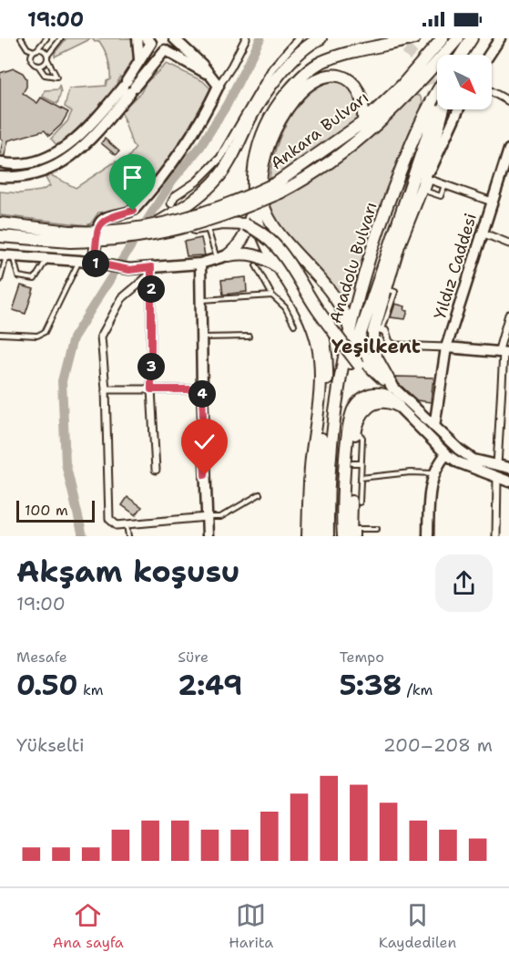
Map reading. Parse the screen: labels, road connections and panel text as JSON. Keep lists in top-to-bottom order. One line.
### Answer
{"streets":{"highway":["Ankara Bulvarı","Anadolu Bulvarı"],"street":["Yıldız Caddesi"]},"districts":["Yeşilkent"],"scale_bar":"100 m","north":"bottom right","page":{"status":"19:00","pins":["1","2","3","4"],"scale":"100 m","heading":["Akşam koşusu","19:00"],"stats":[["Mesafe","0.50 km"],["Süre","2:49"],["Tempo","5:38 /km"]],"chart":["Yükselti","200–208 m"],"tabs":["Ana sayfa","Harita","Kaydedilen"]}}
